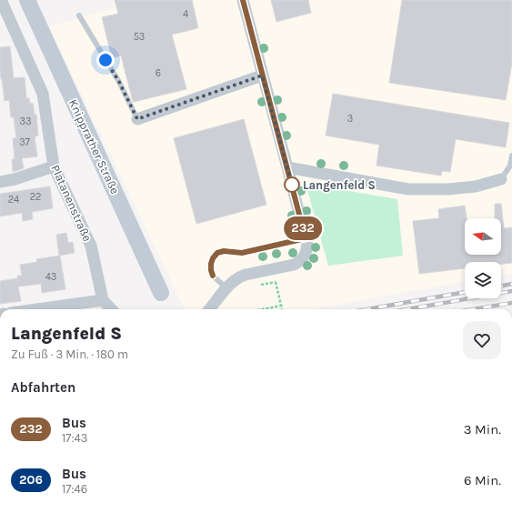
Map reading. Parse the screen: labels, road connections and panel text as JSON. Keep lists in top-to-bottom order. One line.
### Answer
{"streets":{"main road":["Knipprather Straße"],"street":["Platanenstraße"]},"places":["Langenfeld S"],"lines":["bus line 232"],"house_numbers":["4","53","6","3","33","37","22","24","43"],"north":"left","page":{"on_map":"232","heading":[["Langenfeld S","Zu Fuß · 3 Min. · 180 m"],"Abfahrten"],"list":[{"mark":"232","name":"Bus","note":"17:43","value":"3 Min."},{"mark":"206","name":"Bus","note":"17:46","value":"6 Min."}]}}
